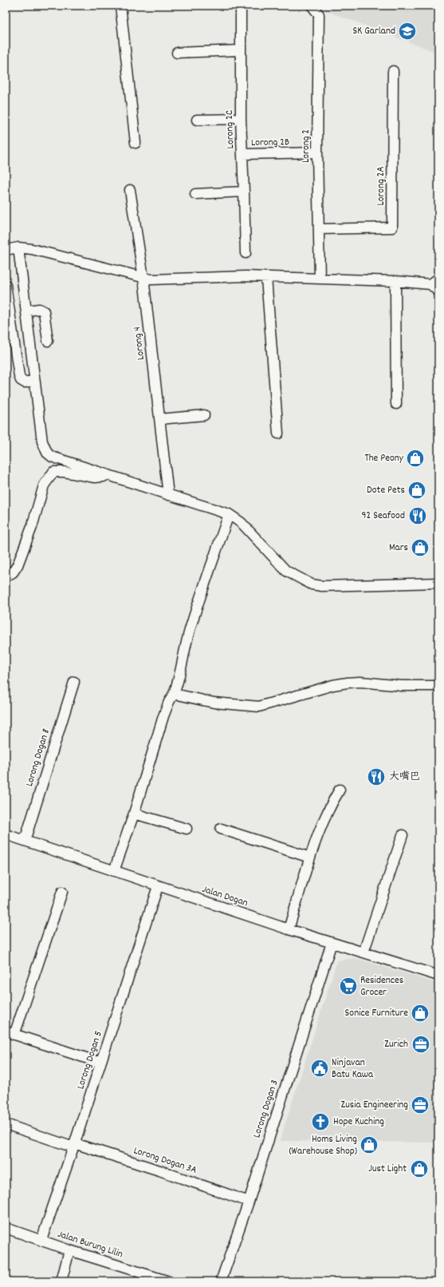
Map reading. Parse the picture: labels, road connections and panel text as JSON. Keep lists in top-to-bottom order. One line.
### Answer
{"streets":{"street":["Lorong 2C","Lorong 2B","Lorong 2","Lorong 2A","Lorong 4","Lorong Dogan 8","Jalan Dogan","Lorong Dogan 5","Lorong Dogan 3","Lorong Dogan 3A","Jalan Burung Lilin"]},"crossings":[["Lorong 2C","Lorong 2B"],["Lorong 2B","Lorong 2"],["Lorong 2","Lorong 2A"],["Lorong Dogan 8","Jalan Dogan"],["Jalan Dogan","Lorong Dogan 5"],["Jalan Dogan","Lorong Dogan 3"],["Lorong Dogan 5","Lorong Dogan 3A"],["Lorong Dogan 5","Jalan Burung Lilin"],["Lorong Dogan 3","Lorong Dogan 3A"]],"places":{"school or university":["SK Garland"],"shop":["The Peony","Dote Pets","Mars","Sonice Furniture","Homs Living (Warehouse Shop)","Just Light"],"restaurant":["92 Seafood","大嘴巴"],"supermarket":["Residences Grocer"],"office":["Zurich","Zusia Engineering"],"public building":["Ninjavan Batu Kawa"],"church":["Hope Kuching"]}}
